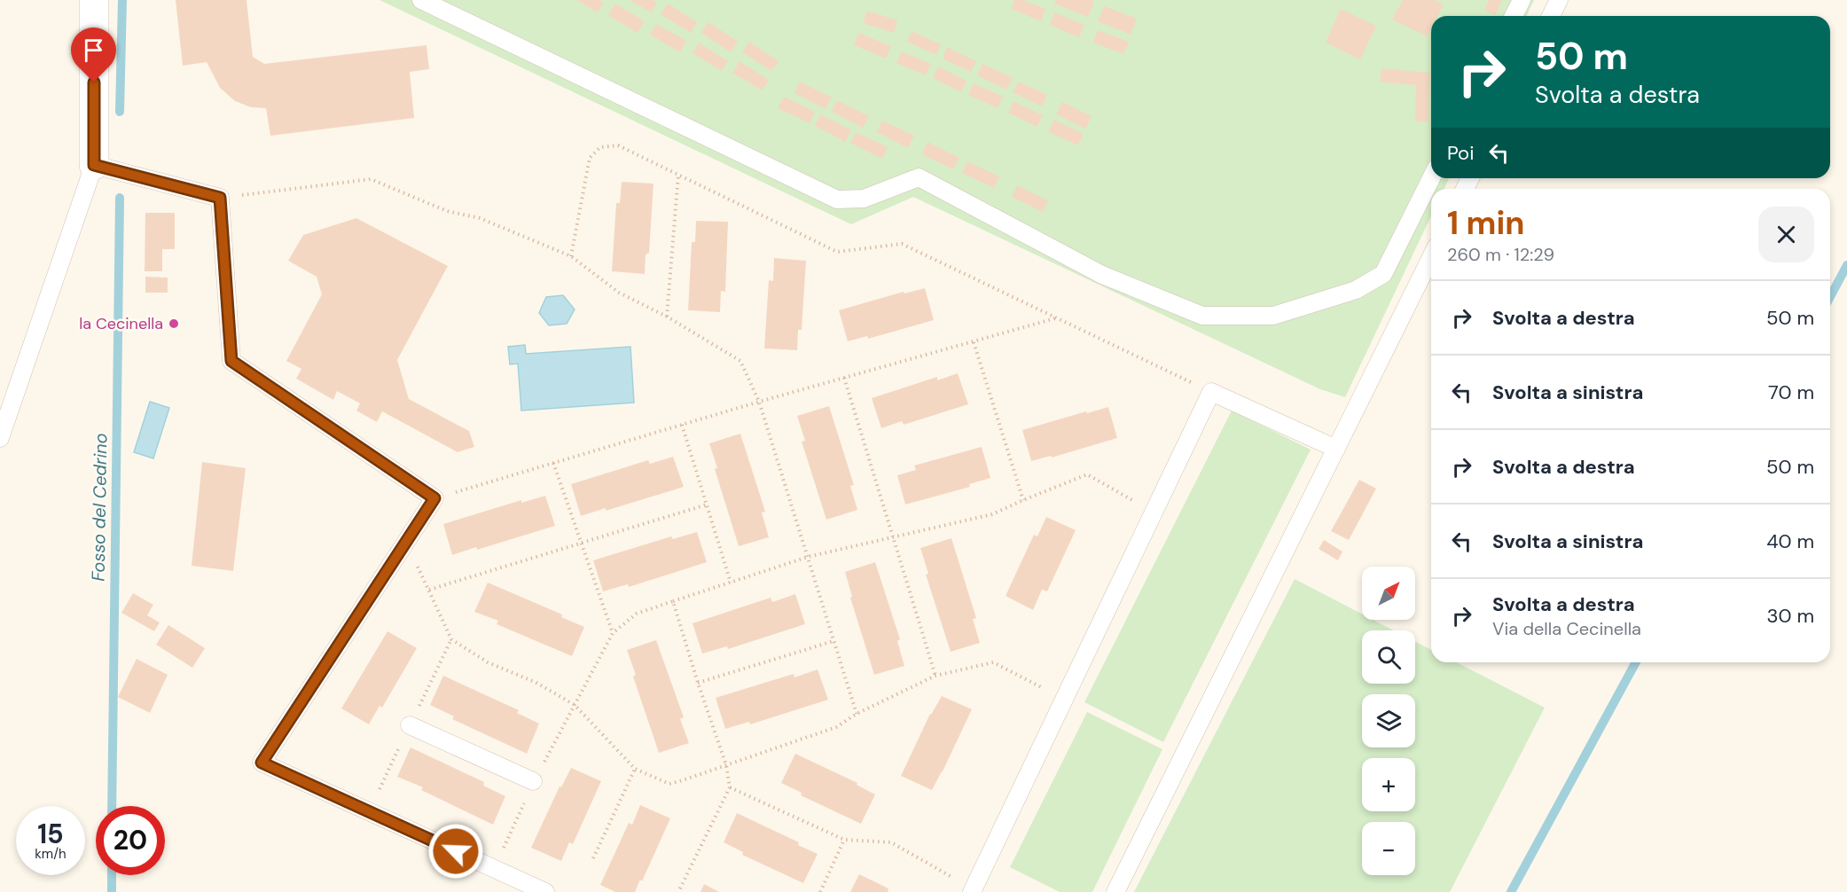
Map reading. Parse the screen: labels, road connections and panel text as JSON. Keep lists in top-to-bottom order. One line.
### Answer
{"water":["Fosso del Cedrino"],"places":["la Cecinella"],"north":"top right","page":{"turn":["50 m","Svolta a destra"],"then":"Poi","heading":["1 min","260 m · 12:29"],"list":[{"name":"Svolta a destra","value":"50 m"},{"name":"Svolta a sinistra","value":"70 m"},{"name":"Svolta a destra","value":"50 m"},{"name":"Svolta a sinistra","value":"40 m"},{"name":"Svolta a destra","note":"Via della Cecinella","value":"30 m"}],"map_buttons":["+","−"],"speed":"15 km/h","limit":"20"}}
